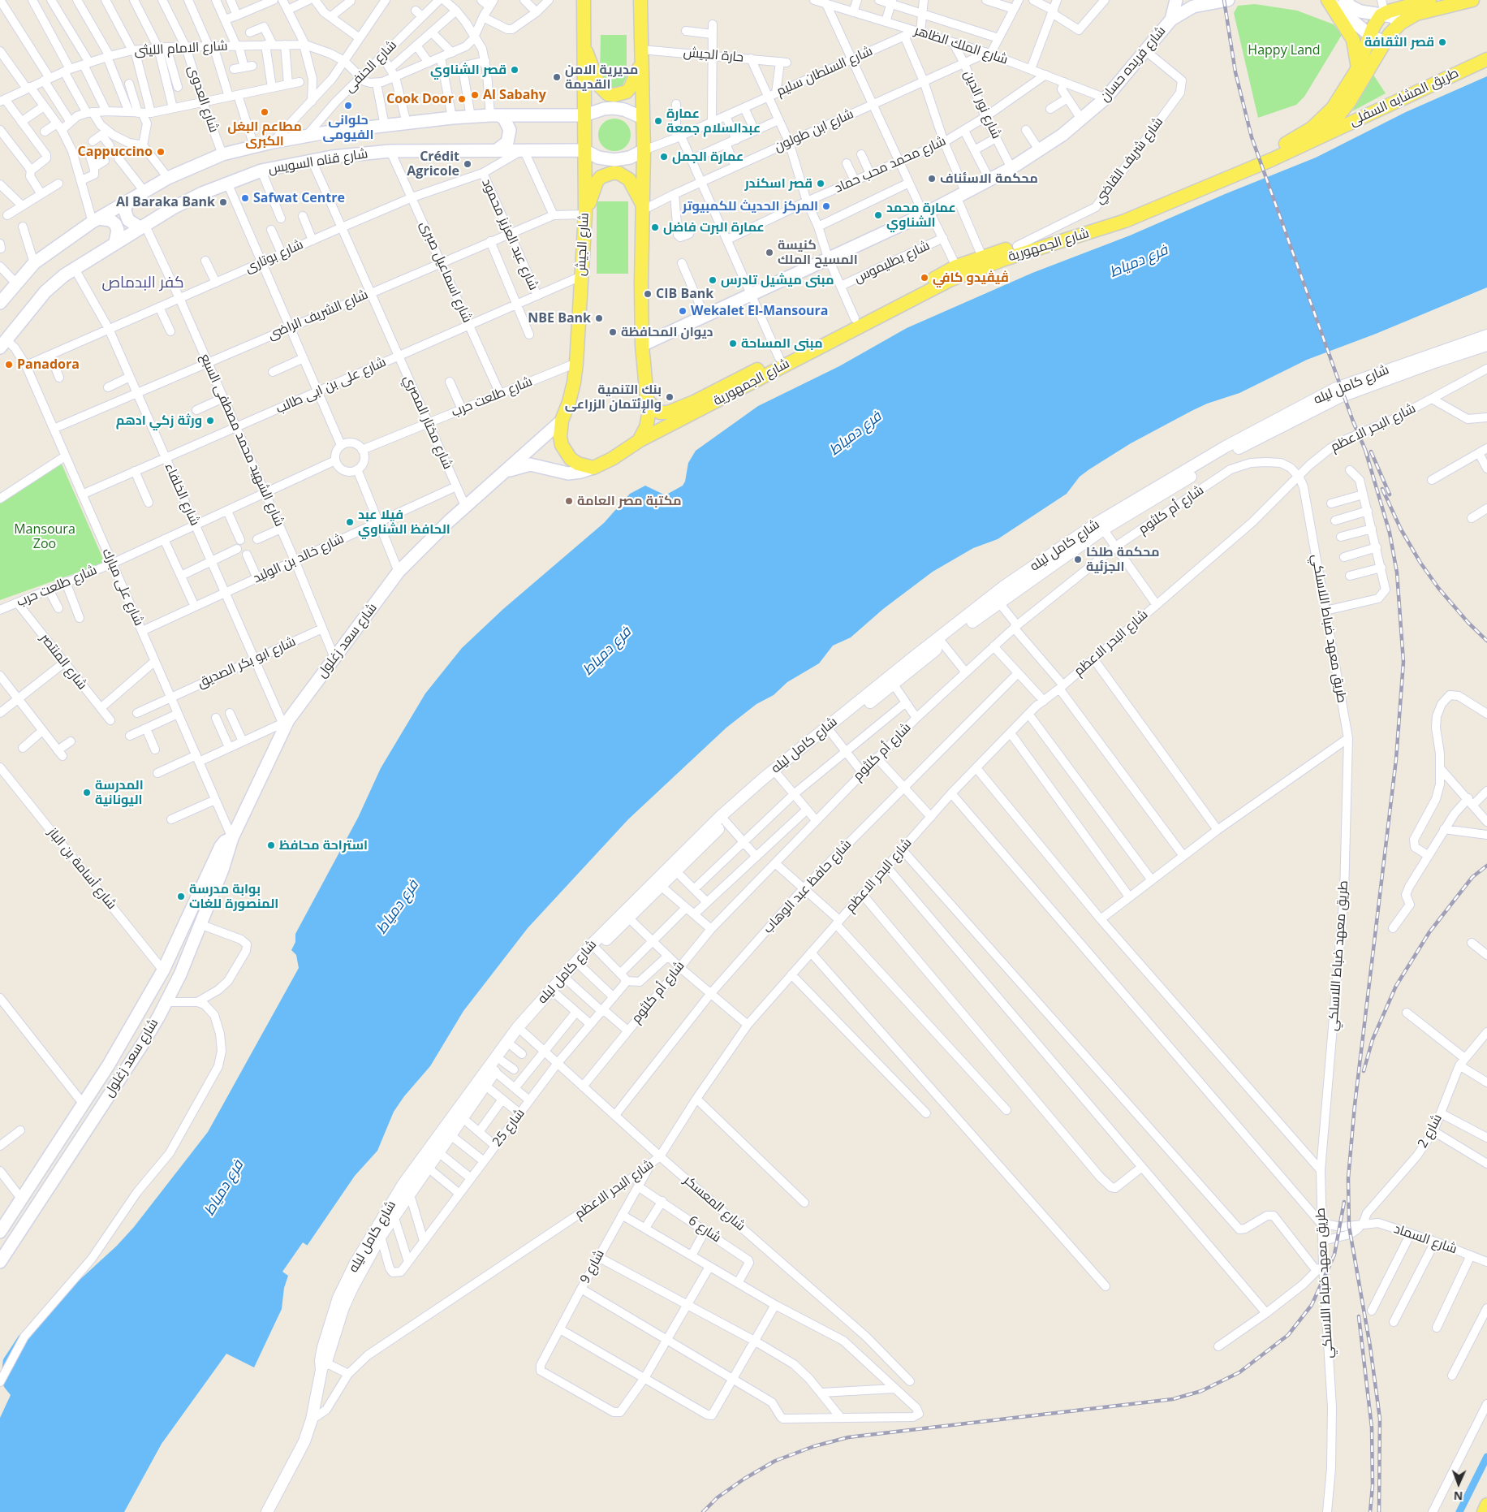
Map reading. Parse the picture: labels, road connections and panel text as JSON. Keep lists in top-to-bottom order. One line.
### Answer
{"streets":{"main road":["شارع فريده حسان","طريق المشايه السفلى","شارع قناه السويس","شارع الجيش","شارع الجمهورية","شارع سعد زغلول"],"street":["شارع الملك الظاهر","شارع الامام الليثى","حارة الجيش","شارع الحنفى","شارع السلطان سليم","شارع العدوى","شارع نور الدين","شارع ابن طولون","شارع شريف القاضي","شارع محمد محب حماد","شارع عبد العزيز محمود","شارع بوتارى","شارع بطليموس","شارع اسماعيل صبرى","شارع الشريف الراضى","شارع كامل ليله","شارع على بن ابى طالب","شارع طلعت حرب","شارع مختار المصري","شارع البحر الاعظم","شارع الشهيد محمد مصطفى السبع","شارع الخلفاء","شارع أم كلثوم","شارع خالد بن الوليد","شارع على مبارك","طريق معهد ضباط اللاسلكي","شارع المنتصر","شارع ابو بكر الصديق","شارع أسامة بن الباز","شارع حافظ عبد الوهاب","شارع 25","شارع 2","شارع المعسكر","شارع 6","شارع السماد","شارع 9"]},"crossings":[["شارع الملك الظاهر","شارع فريده حسان"],["شارع الملك الظاهر","شارع السلطان سليم"],["شارع الملك الظاهر","شارع نور الدين"],["شارع الملك الظاهر","شارع ابن طولون"],["شارع الملك الظاهر","شارع محمد محب حماد"],["شارع الامام الليثى","شارع العدوى"],["حارة الجيش","شارع السلطان سليم"],["شارع فريده حسان","شارع نور الدين"],["شارع فريده حسان","شارع شريف القاضي"],["شارع الحنفى","شارع قناه السويس"],["شارع السلطان سليم","شارع قناه السويس"],["شارع السلطان سليم","شارع الجيش"],["طريق المشايه السفلى","شارع الجمهورية"],["شارع العدوى","شارع قناه السويس"],["شارع نور الدين","شارع ابن طولون"],["شارع نور الدين","شارع محمد محب حماد"],["شارع شريف القاضي","شارع الجمهورية"],["شارع قناه السويس","شارع الجيش"],["شارع قناه السويس","شارع بوتارى"],["شارع قناه السويس","شارع اسماعيل صبرى"],["شارع قناه السويس","شارع مختار المصري"],["شارع قناه السويس","شارع الشهيد محمد مصطفى السبع"],["شارع قناه السويس","شارع الخلفاء"],["شارع قناه السويس","شارع على مبارك"],["شارع عبد العزيز محمود","شارع بوتارى"],["شارع عبد العزيز محمود","شارع الشريف الراضى"],["شارع عبد العزيز محمود","شارع على بن ابى طالب"],["شارع الجيش","شارع الجمهورية"],["شارع الجيش","شارع الشريف الراضى"],["شارع الجيش","شارع على بن ابى طالب"],["شارع الجيش","شارع طلعت حرب"],["شارع الجيش","شارع سعد زغلول"],["شارع الجمهورية","شارع سعد زغلول"],["شارع بوتارى","شارع اسماعيل صبرى"],["شارع بوتارى","شارع مختار المصري"],["شارع بوتارى","شارع الشهيد محمد مصطفى السبع"],["شارع بوتارى","شارع الخلفاء"],["شارع بوتارى","شارع على مبارك"],["شارع اسماعيل صبرى","شارع الشريف الراضى"],["شارع اسماعيل صبرى","شارع على بن ابى طالب"],["شارع اسماعيل صبرى","شارع طلعت حرب"],["شارع الشريف الراضى","شارع مختار المصري"],["شارع الشريف الراضى","شارع الشهيد محمد مصطفى السبع"],["شارع الشريف الراضى","شارع الخلفاء"],["شارع الشريف الراضى","شارع على مبارك"],["شارع كامل ليله","شارع البحر الاعظم"],["شارع كامل ليله","شارع 25"],["شارع كامل ليله","شارع المعسكر"],["شارع على بن ابى طالب","شارع مختار المصري"],["شارع على بن ابى طالب","شارع الشهيد محمد مصطفى السبع"],["شارع على بن ابى طالب","شارع الخلفاء"],["شارع على بن ابى طالب","شارع على مبارك"],["شارع طلعت حرب","شارع مختار المصري"],["شارع طلعت حرب","شارع الشهيد محمد مصطفى السبع"],["شارع طلعت حرب","شارع الخلفاء"],["شارع طلعت حرب","شارع على مبارك"],["شارع طلعت حرب","شارع المنتصر"],["شارع مختار المصري","شارع خالد بن الوليد"],["شارع مختار المصري","شارع سعد زغلول"],["شارع البحر الاعظم","شارع أم كلثوم"],["شارع البحر الاعظم","طريق معهد ضباط اللاسلكي"],["شارع البحر الاعظم","شارع المعسكر"],["شارع البحر الاعظم","شارع 9"],["شارع الشهيد محمد مصطفى السبع","شارع خالد بن الوليد"],["شارع الشهيد محمد مصطفى السبع","شارع سعد زغلول"],["شارع الشهيد محمد مصطفى السبع","شارع ابو بكر الصديق"],["شارع الخلفاء","شارع خالد بن الوليد"],["شارع الخلفاء","شارع سعد زغلول"],["شارع الخلفاء","شارع ابو بكر الصديق"],["شارع أم كلثوم","طريق معهد ضباط اللاسلكي"],["شارع أم كلثوم","شارع المعسكر"],["شارع خالد بن الوليد","شارع على مبارك"],["شارع على مبارك","شارع سعد زغلول"],["شارع على مبارك","شارع ابو بكر الصديق"],["طريق معهد ضباط اللاسلكي","شارع السماد"],["شارع سعد زغلول","شارع أسامة بن الباز"],["شارع حافظ عبد الوهاب","شارع المعسكر"],["شارع 25","شارع المعسكر"],["شارع 2","شارع السماد"],["شارع 6","شارع 9"]],"districts":["كفر البدماص"],"water":["فرع دمياط"],"parks":["Happy Land","Mansoura Zoo"],"places":["قصر الثقافة","قصر الشناوي","مديرية الامن القديمة","Al Sabahy","Cook Door","حلوانى الفيومى","مطاعم البغل الكبرى","عمارة عبدالسلام جمعة","Cappuccino","عمارة الجمل","Crédit Agricole","محكمة الاسئناف","قصر اسكندر","Safwat Centre","Al Baraka Bank","المركز الحديث للكمبيوتر","عمارة محمد الشناوي","عمارة البرت فاضل","كنيسة المسيح الملك","ڤيڤيدو كافي","مبنى ميشيل تادرس","CIB Bank","Wekalet El-Mansoura","NBE Bank","ديوان المحافظة","مبنى المساحة","Panadora","بنك التنمية والإئتمان الزراعى","ورثة زكي ادهم","مكتبة مصر العامة","فيلا عبد الحافظ الشناوي","محكمة طلخا الجزئية","المدرسة اليونانية","استراحة محافظ","بوابة مدرسة المنصورة للغات"],"north":"bottom"}
